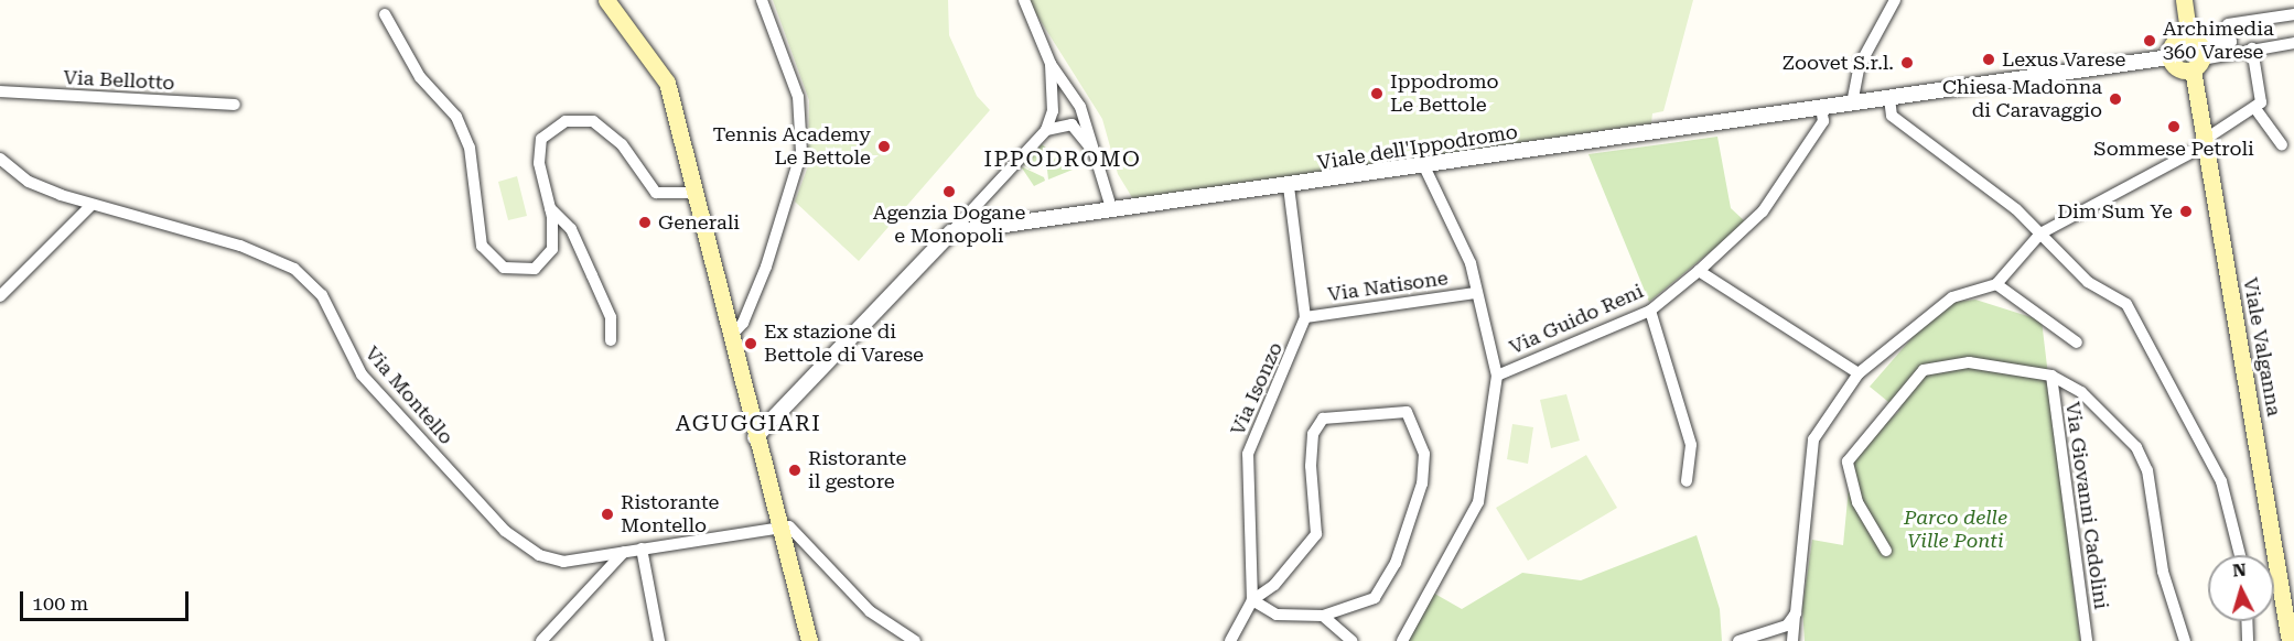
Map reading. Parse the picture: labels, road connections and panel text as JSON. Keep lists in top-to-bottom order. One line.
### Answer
{"streets":{"main road":["Viale Valganna"],"street":["Via Bellotto","Viale dell'Ippodromo","Via Natisone","Via Guido Reni","Via Isonzo","Via Montello","Via Giovanni Cadolini"]},"crossings":[["Viale dell'Ippodromo","Via Guido Reni"],["Via Natisone","Via Isonzo"]],"districts":["IPPODROMO","AGUGGIARI"],"parks":["Parco delle Ville Ponti"],"places":["Archimedia 360 Varese","Lexus Varese","Zoovet S.r.l.","Ippodromo Le Bettole","Chiesa Madonna di Caravaggio","Sommese Petroli","Tennis Academy Le Bettole","Agenzia Dogane e Monopoli","Dim Sum Ye","Generali","Ex stazione di Bettole di Varese","Ristorante il gestore","Ristorante Montello"],"scale_bar":"100 m","north":"top"}
